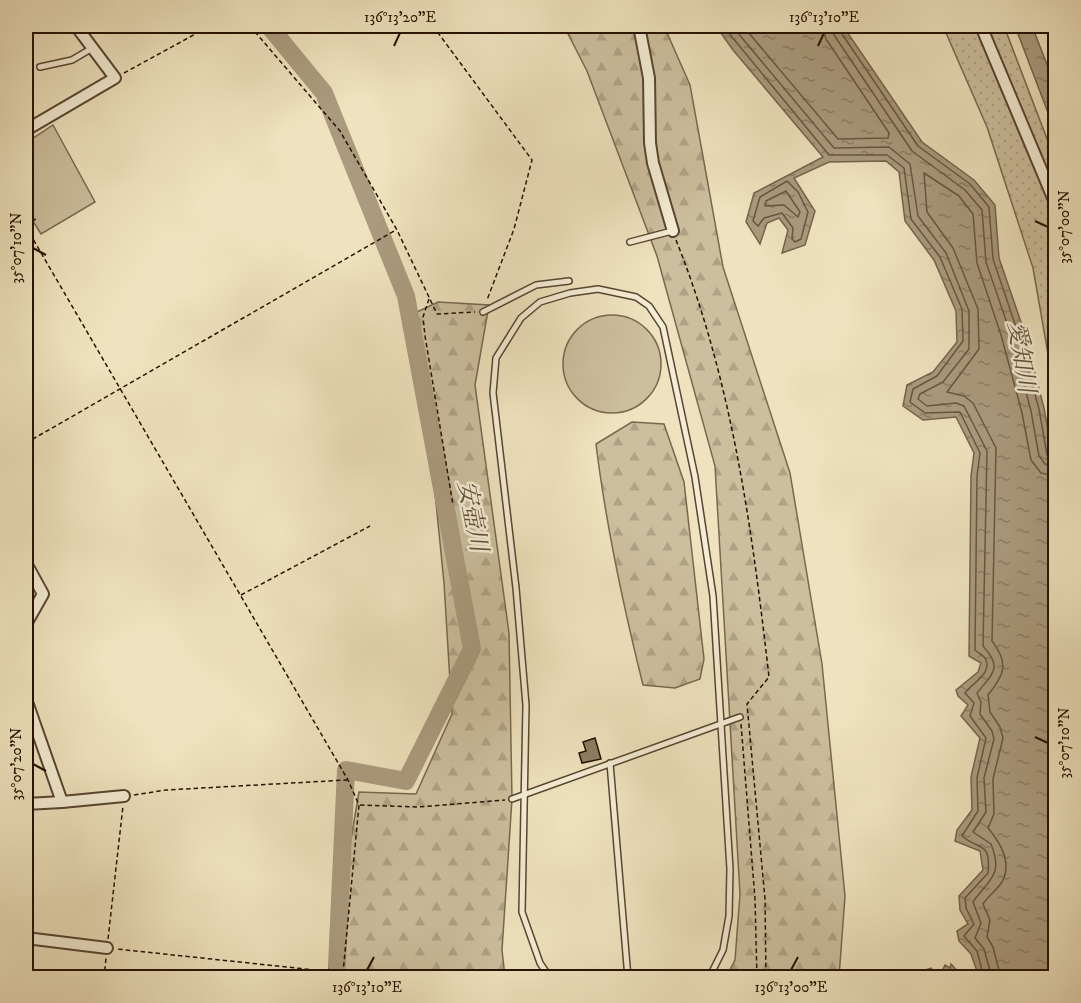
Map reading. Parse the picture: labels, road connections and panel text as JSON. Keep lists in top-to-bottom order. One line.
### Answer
{"water":["愛知川","安壺川"],"coordinates":["136°13'20\"E","136°13'10\"E","35°07'00\"N","35°07'10\"N","35°07'20\"N","136°13'00\"E"]}
